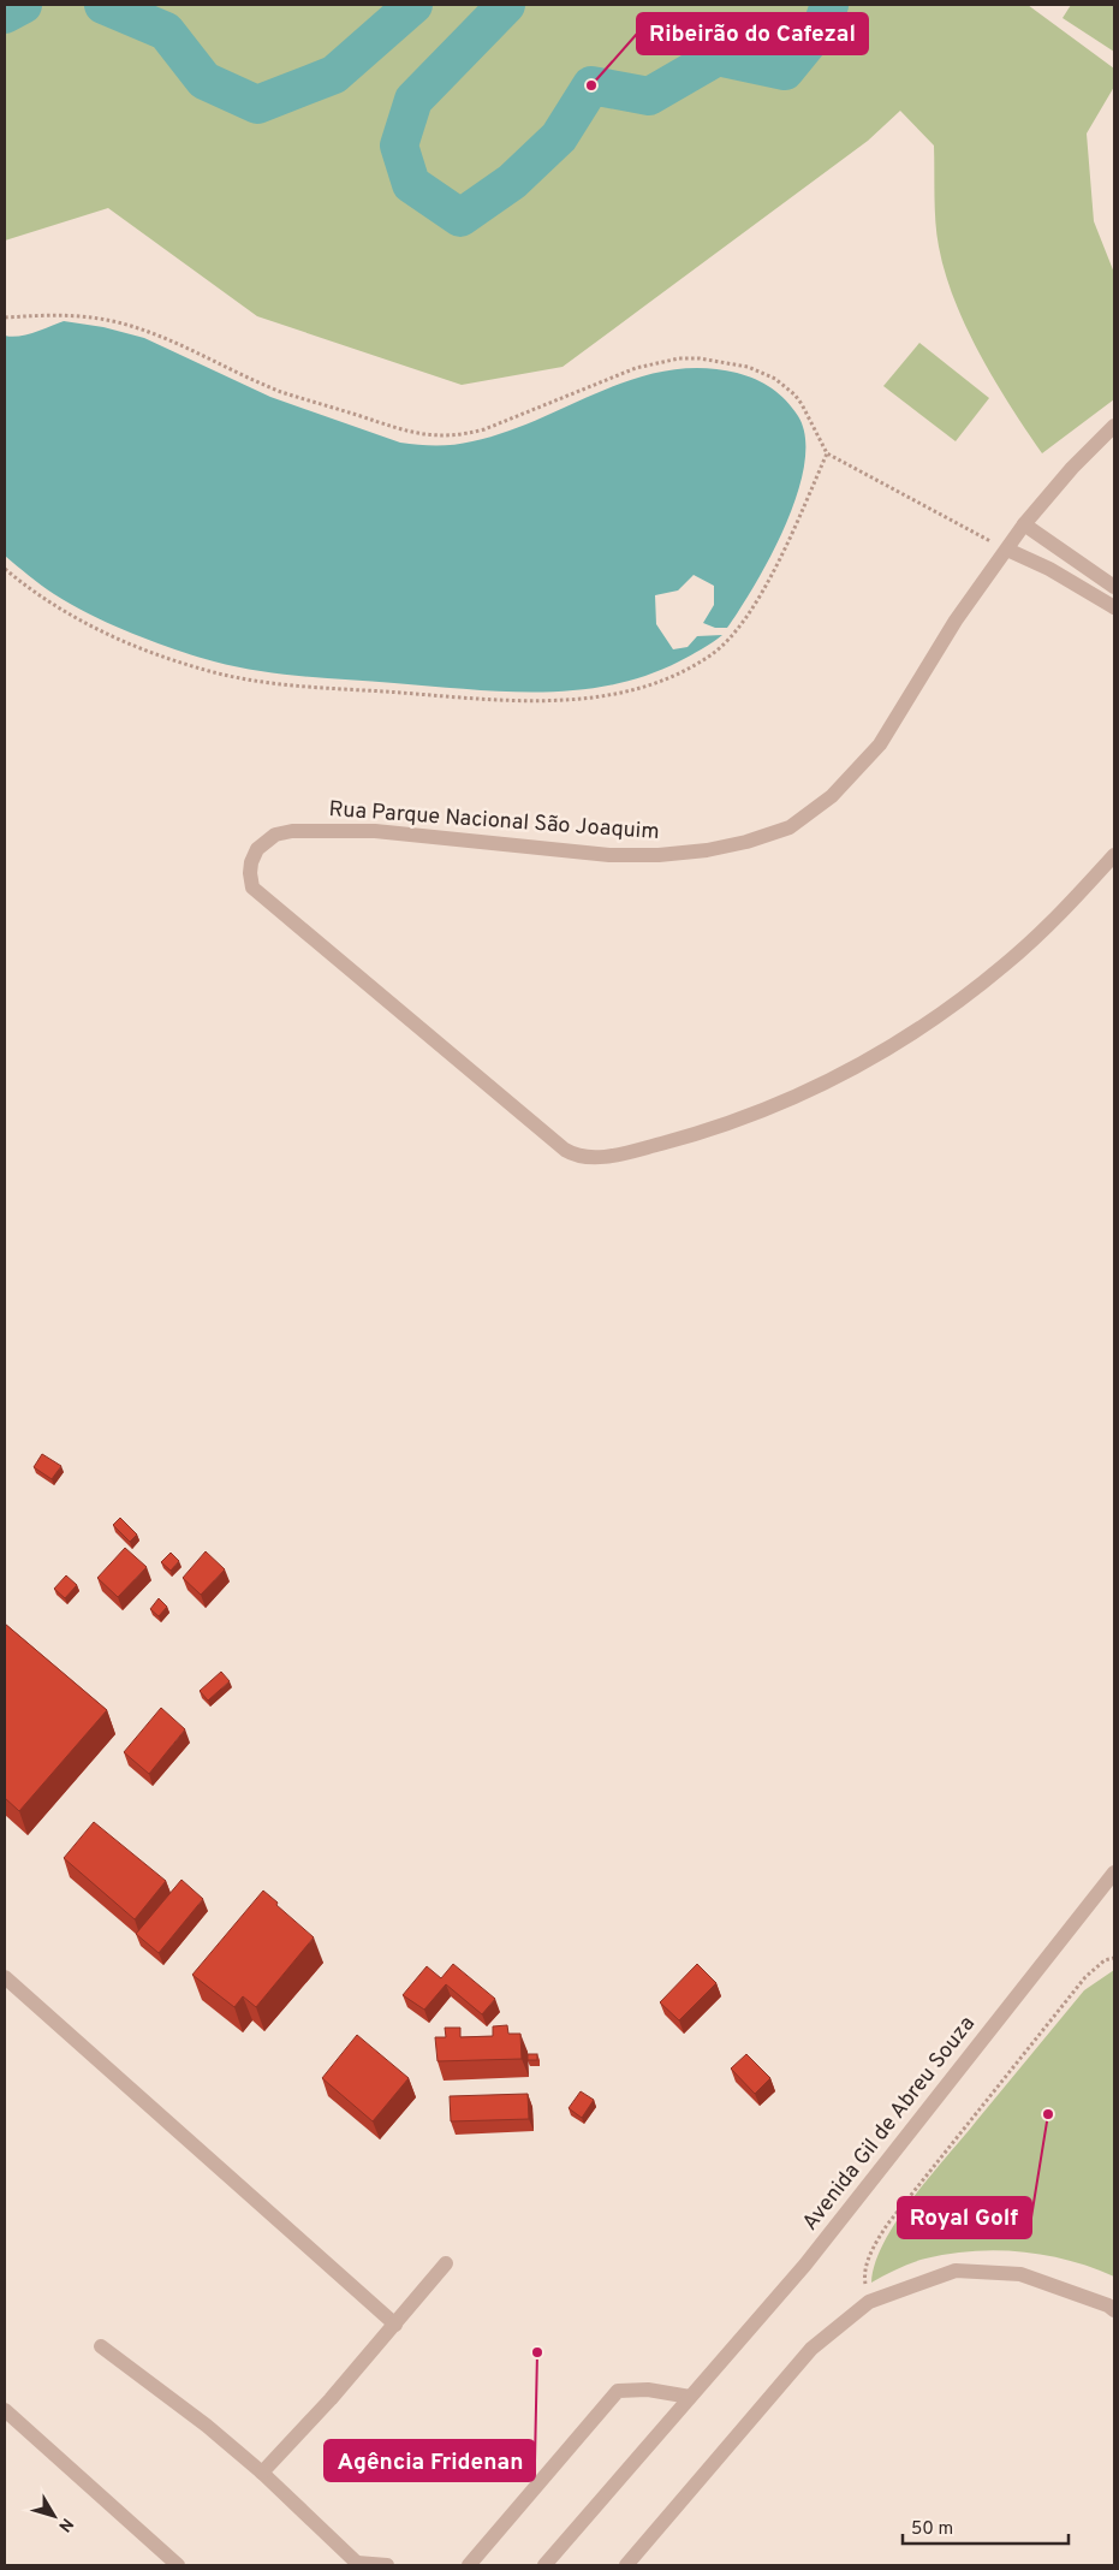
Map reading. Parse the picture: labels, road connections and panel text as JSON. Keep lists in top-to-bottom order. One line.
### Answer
{"streets":{"street":["Rua Parque Nacional São Joaquim","Avenida Gil de Abreu Souza"]},"places":["Ribeirão do Cafezal","Royal Golf","Agência Fridenan"],"scale_bar":"50 m","north":"bottom right"}
